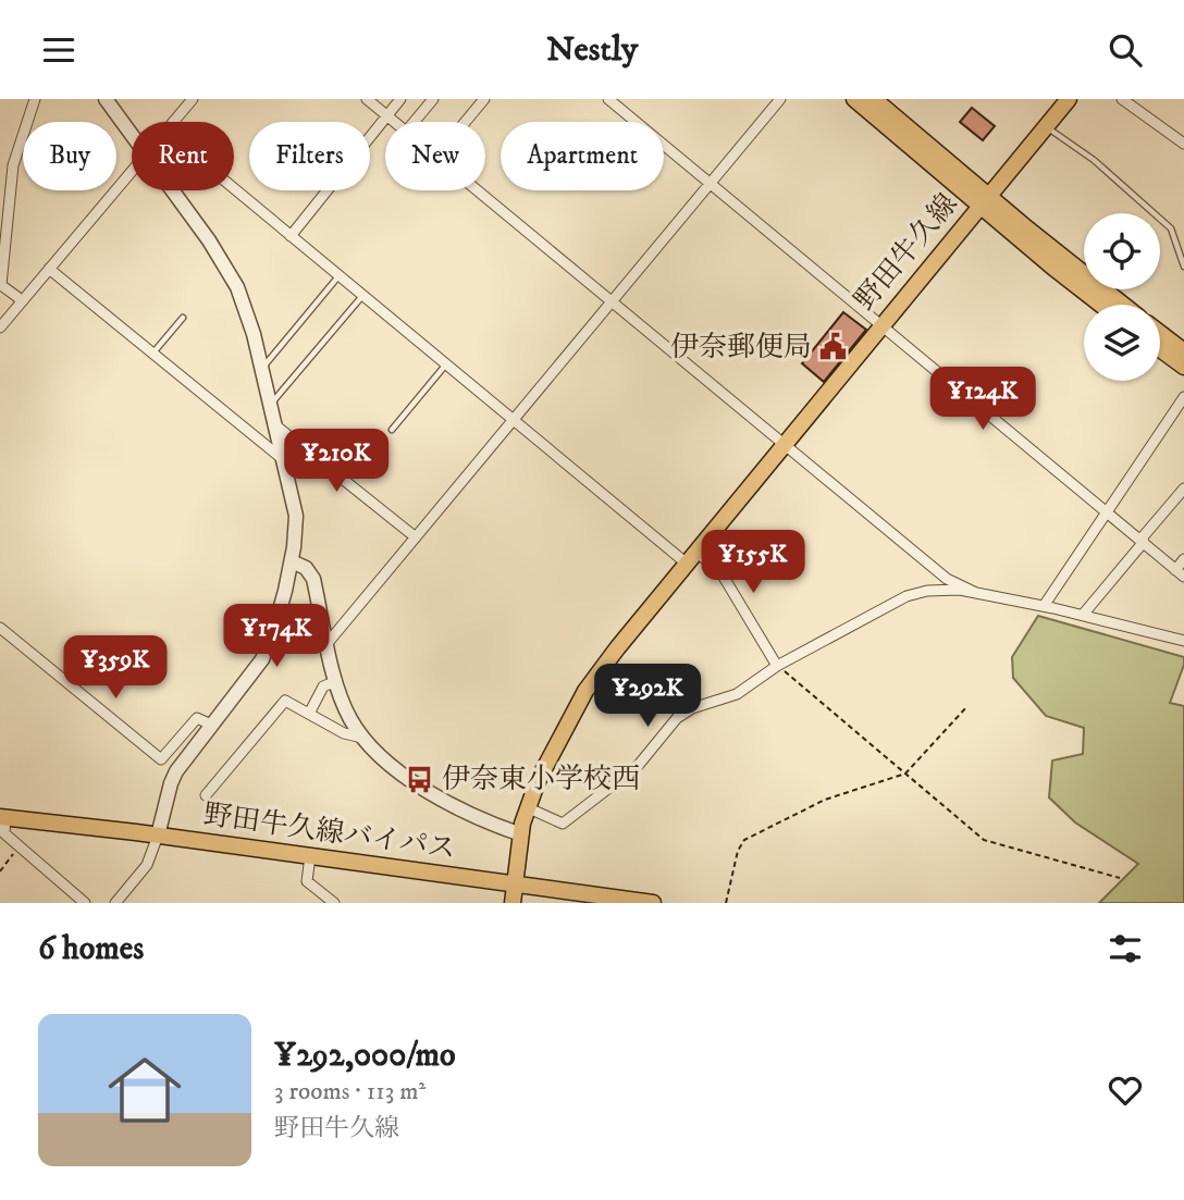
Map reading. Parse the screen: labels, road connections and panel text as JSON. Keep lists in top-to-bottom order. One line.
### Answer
{"streets":{"main road":["野田牛久線","野田牛久線バイパス"]},"crossings":[["野田牛久線","野田牛久線バイパス"]],"places":{"public building":["伊奈郵便局"],"bus stop":["伊奈東小学校西"]},"page":{"header":"Nestly","chip":["Buy","Rent","Filters","New","Apartment"],"price":["¥124K","¥210K","¥155K","¥174K","¥359K","¥292K"],"heading":"6 homes","list":[{"name":"¥292,000/mo","note":"3 rooms · 113 m² · 野田牛久線"}]}}
